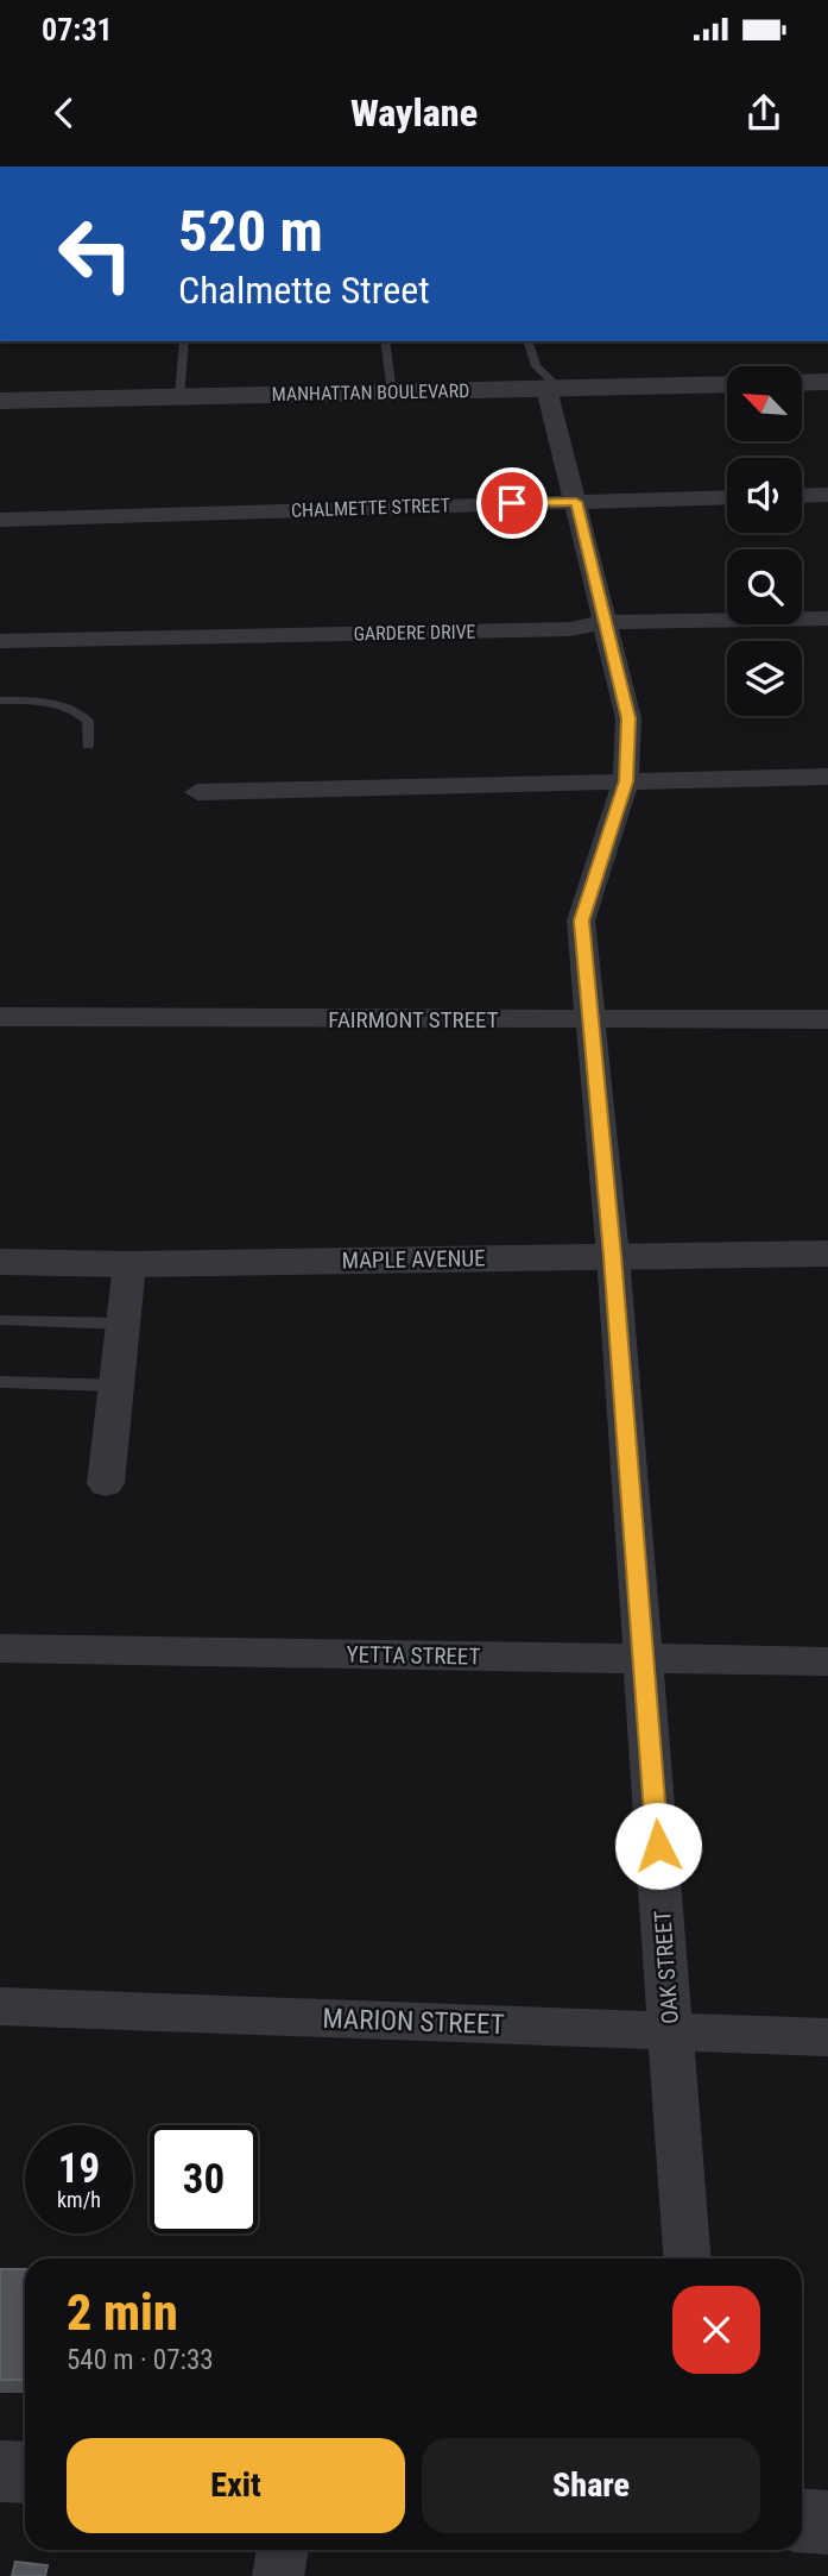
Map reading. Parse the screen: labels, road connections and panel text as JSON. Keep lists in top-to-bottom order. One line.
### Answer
{"streets":{"street":["MANHATTAN BOULEVARD","CHALMETTE STREET","GARDERE DRIVE","FAIRMONT STREET","MAPLE AVENUE","YETTA STREET","OAK STREET","MARION STREET"]},"crossings":[["MANHATTAN BOULEVARD","OAK STREET"],["CHALMETTE STREET","OAK STREET"],["GARDERE DRIVE","OAK STREET"],["FAIRMONT STREET","OAK STREET"],["MAPLE AVENUE","OAK STREET"],["YETTA STREET","OAK STREET"],["OAK STREET","MARION STREET"]],"north":"top left","page":{"status":"07:31","header":"Waylane","turn":["520 m","Chalmette Street"],"speed":"19 km/h","limit":"30","heading":["2 min","540 m · 07:33"],"buttons":["Exit","Share"]}}
